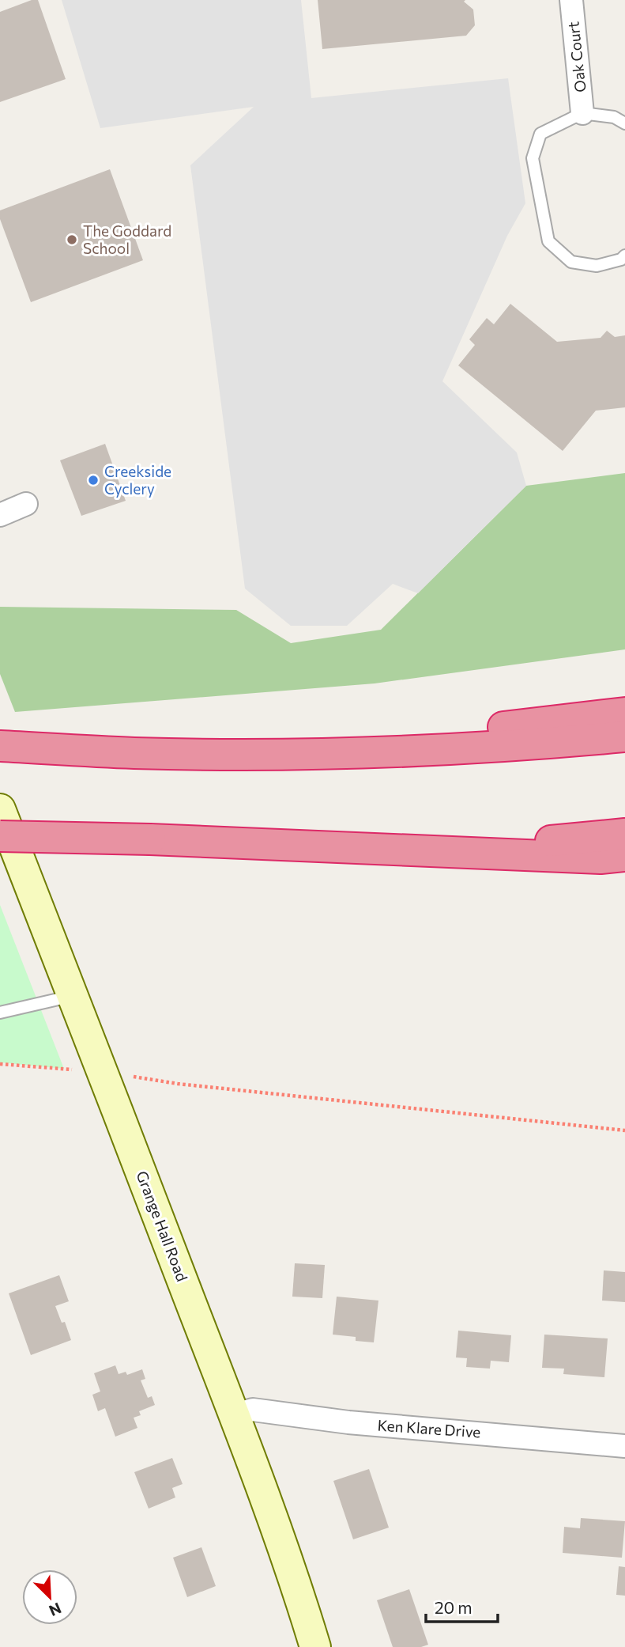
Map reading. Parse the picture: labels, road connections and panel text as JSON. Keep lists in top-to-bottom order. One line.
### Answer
{"streets":{"main road":["Grange Hall Road"],"street":["Oak Court","Ken Klare Drive"]},"crossings":[["Grange Hall Road","Ken Klare Drive"]],"places":["The Goddard School","Creekside Cyclery"],"scale_bar":"20 m","north":"bottom right"}
